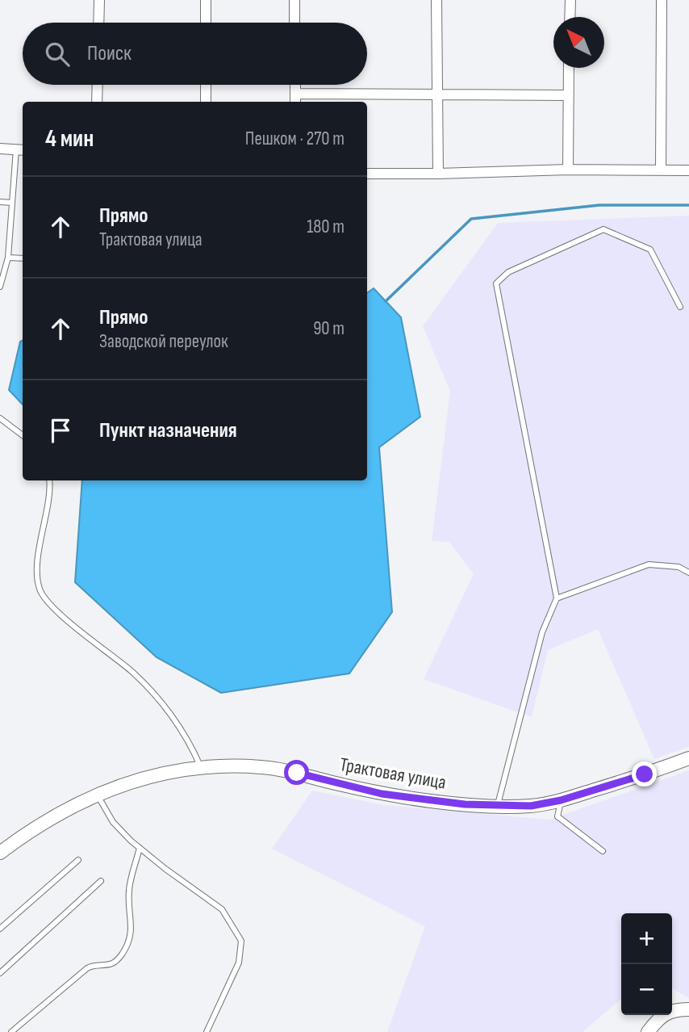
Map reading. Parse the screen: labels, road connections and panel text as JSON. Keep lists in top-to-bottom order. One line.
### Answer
{"streets":{"street":["Трактовая улица"]},"north":"top left","page":{"search":"Поиск","heading":["4 мин","Пешком · 270 m"],"list":[["Прямо","Трактовая улица","180 m"],["Прямо","Заводской переулок","90 m"],"Пункт назначения"],"map_buttons":["+","−"]}}
